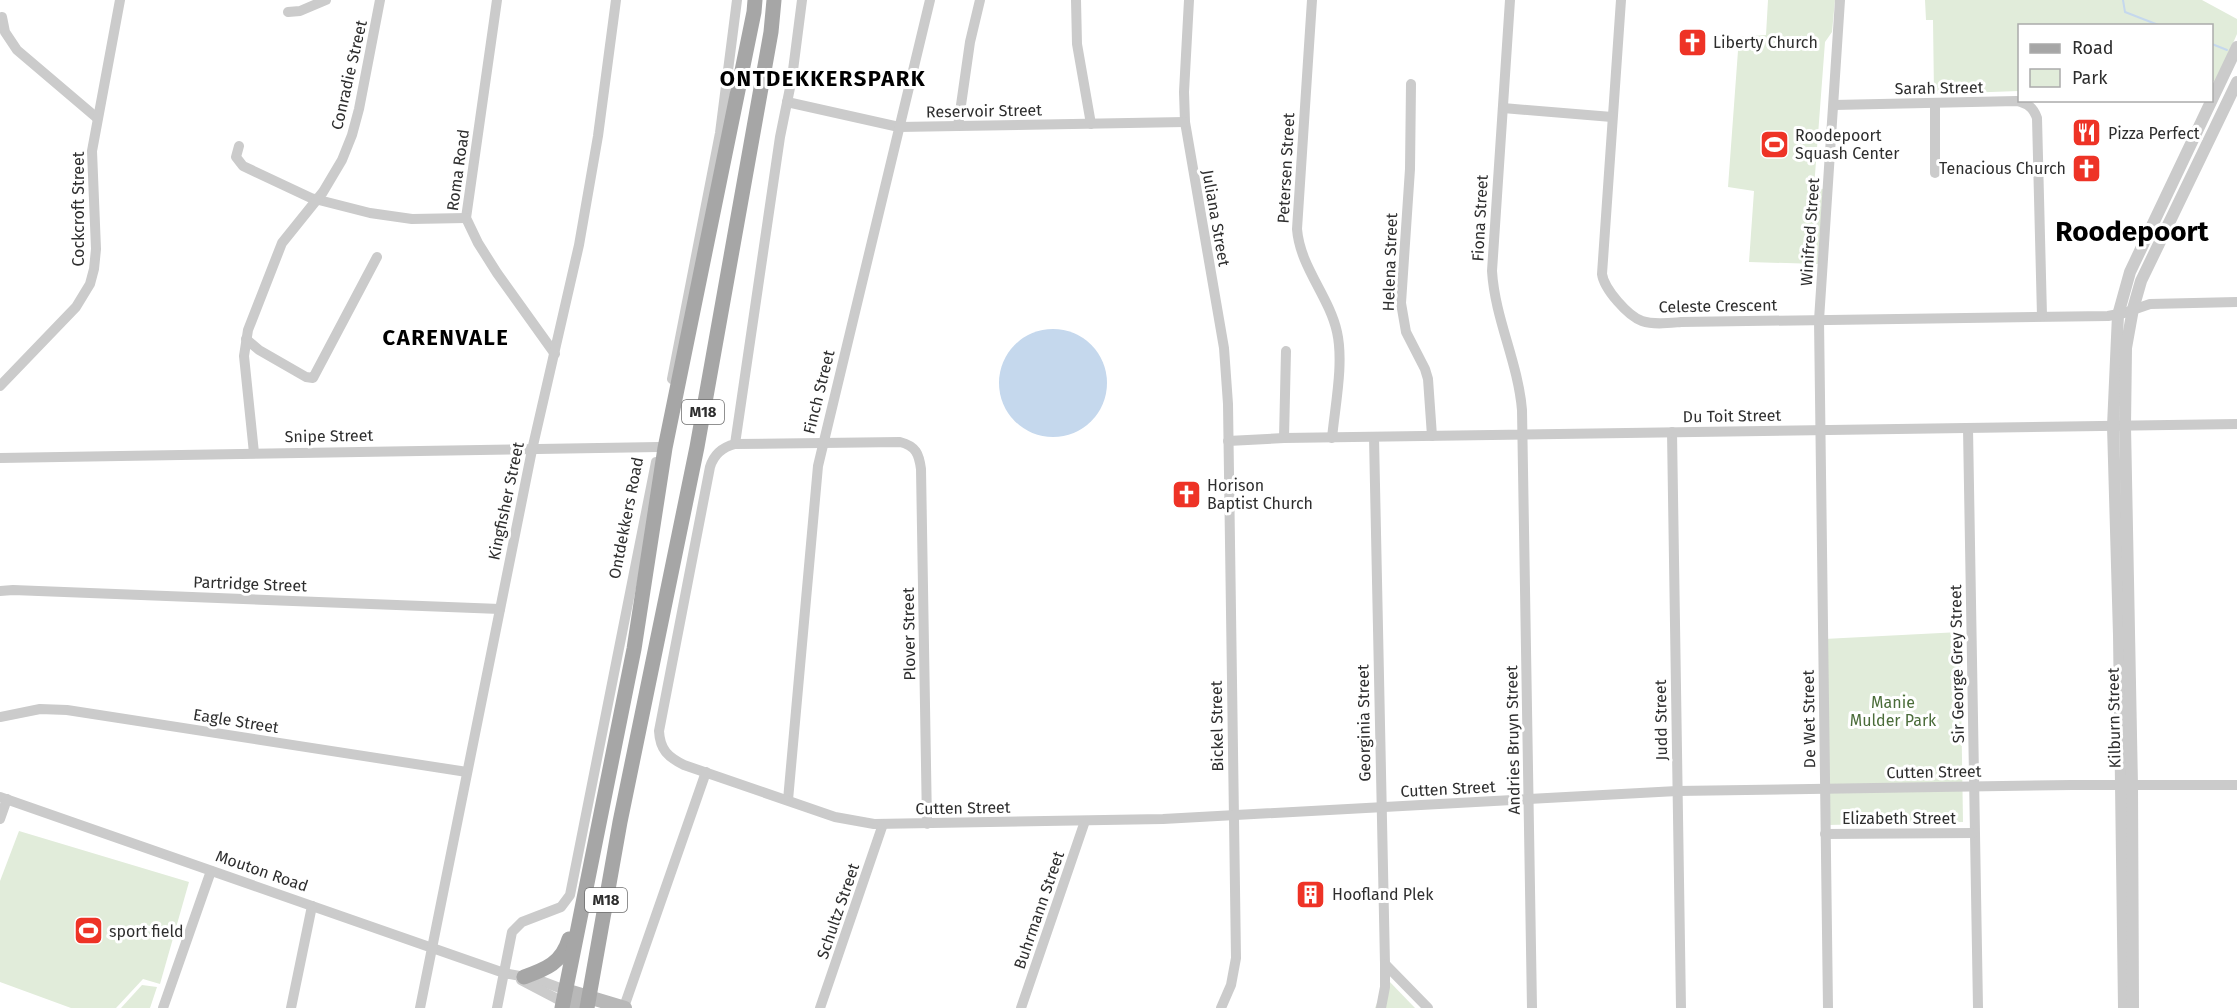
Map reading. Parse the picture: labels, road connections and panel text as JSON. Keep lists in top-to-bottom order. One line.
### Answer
{"streets":{"main road":["M18","Ontdekkers Road","Mouton Road"],"street":["Conradie Street","Sarah Street","Reservoir Street","Petersen Street","Roma Road","Cockcroft Street","Juliana Street","Fiona Street","Winifred Street","Helena Street","Celeste Crescent","Finch Street","Du Toit Street","Snipe Street","Kingfisher Street","Partridge Street","Plover Street","Sir George Grey Street","Kilburn Street","De Wet Street","Judd Street","Eagle Street","Georginia Street","Bickel Street","Andries Bruyn Street","Cutten Street","Elizabeth Street","Buhrmann Street","Schultz Street"]},"crossings":[["Conradie Street","Snipe Street"],["Sarah Street","Winifred Street"],["Sarah Street","Celeste Crescent"],["Reservoir Street","Juliana Street"],["Reservoir Street","Finch Street"],["Petersen Street","Du Toit Street"],["Roma Road","Kingfisher Street"],["Juliana Street","Du Toit Street"],["Juliana Street","Bickel Street"],["Fiona Street","Du Toit Street"],["Fiona Street","Andries Bruyn Street"],["Winifred Street","Celeste Crescent"],["Winifred Street","Du Toit Street"],["Winifred Street","De Wet Street"],["Helena Street","Du Toit Street"],["Finch Street","Plover Street"],["Finch Street","Cutten Street"],["M18","Mouton Road"],["Du Toit Street","Sir George Grey Street"],["Du Toit Street","Kilburn Street"],["Du Toit Street","De Wet Street"],["Du Toit Street","Judd Street"],["Du Toit Street","Georginia Street"],["Du Toit Street","Bickel Street"],["Du Toit Street","Andries Bruyn Street"],["Snipe Street","Kingfisher Street"],["Snipe Street","Ontdekkers Road"],["Kingfisher Street","Partridge Street"],["Kingfisher Street","Eagle Street"],["Kingfisher Street","Mouton Road"],["Ontdekkers Road","Mouton Road"],["Plover Street","Cutten Street"],["Sir George Grey Street","Cutten Street"],["Sir George Grey Street","Elizabeth Street"],["Kilburn Street","Cutten Street"],["De Wet Street","Cutten Street"],["De Wet Street","Elizabeth Street"],["Judd Street","Cutten Street"],["Georginia Street","Cutten Street"],["Bickel Street","Cutten Street"],["Andries Bruyn Street","Cutten Street"],["Cutten Street","Buhrmann Street"],["Cutten Street","Schultz Street"]],"districts":["ONTDEKKERSPARK","Roodepoort","CARENVALE"],"parks":["Manie Mulder Park"],"places":{"church":["Liberty Church","Tenacious Church","Horison Baptist Church"],"restaurant":["Pizza Perfect"],"sports":["Roodepoort Squash Center","sport field"],"building":["Hoofland Plek"]},"legend":["Road","Park"]}
